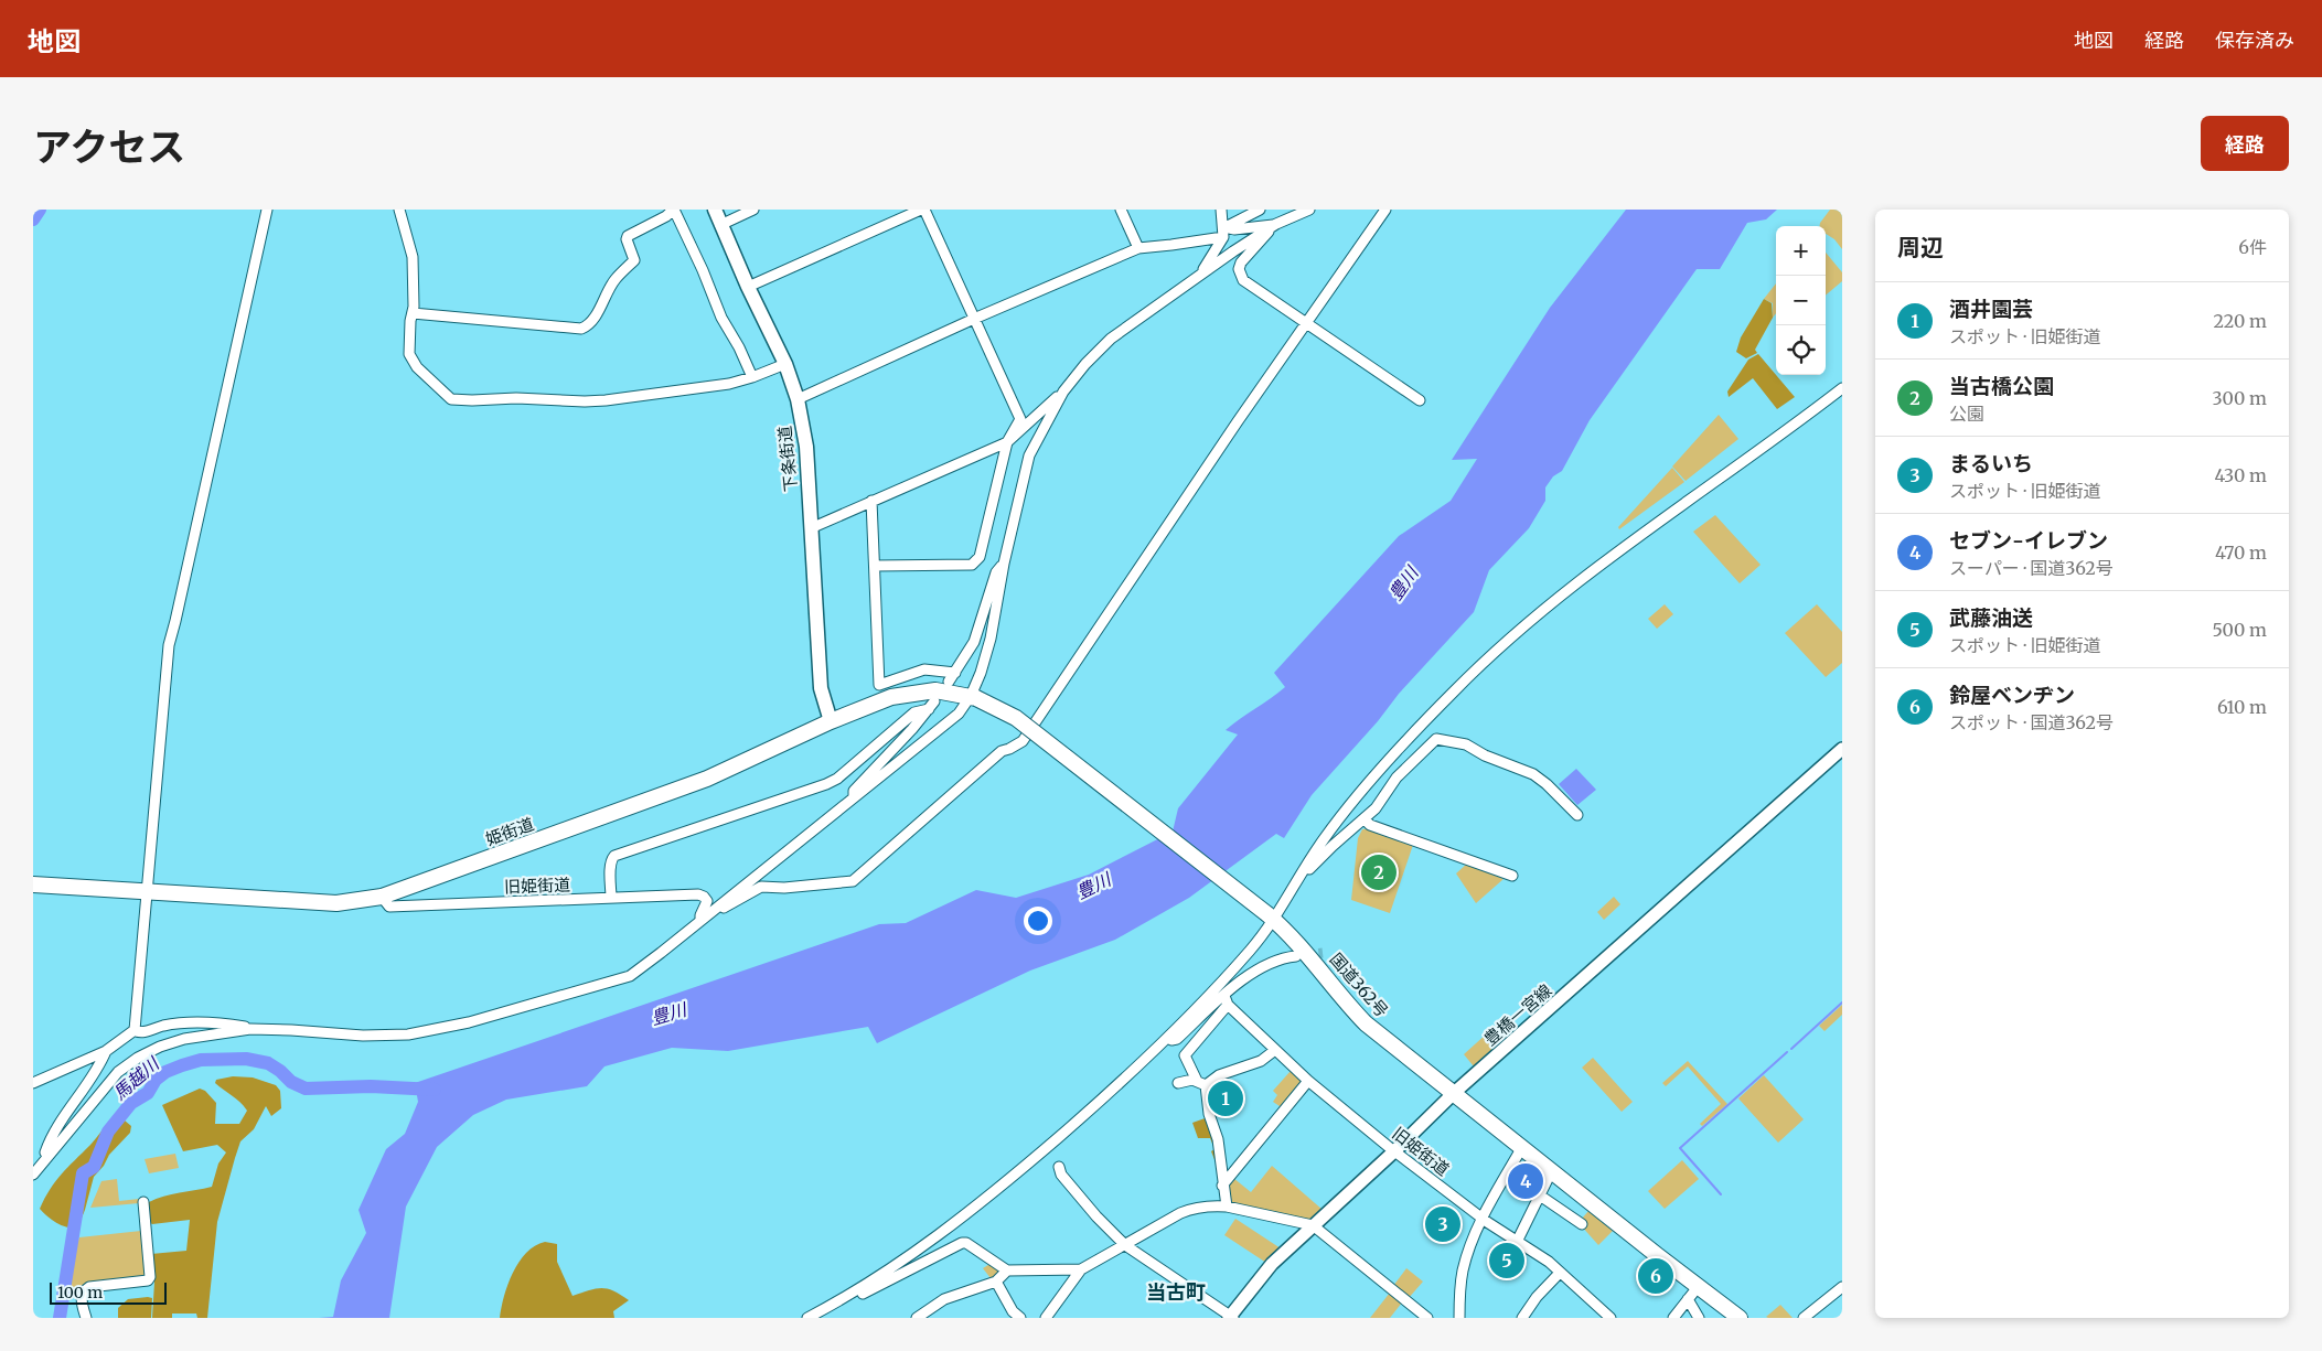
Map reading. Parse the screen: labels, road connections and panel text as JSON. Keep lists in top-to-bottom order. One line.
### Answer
{"streets":{"highway":["姫街道","国道362号"],"main road":["下条街道","豊橋一宮線"],"street":["旧姫街道"]},"crossings":[["下条街道","姫街道"],["姫街道","旧姫街道"],["姫街道","国道362号"],["旧姫街道","豊橋一宮線"],["国道362号","豊橋一宮線"]],"districts":["当古町"],"water":["豊川","馬越川"],"scale_bar":"100 m","page":{"header":"地図","nav":["地図","経路","保存済み"],"title":"アクセス","buttons":"経路","heading":["周辺","6件"],"map_buttons":["+","−"],"list":[{"mark":"1","name":"酒井園芸","note":"スポット · 旧姫街道","value":"220 m"},{"mark":"2","name":"当古橋公園","note":"公園","value":"300 m"},{"mark":"3","name":"まるいち","note":"スポット · 旧姫街道","value":"430 m"},{"mark":"4","name":"セブン-イレブン","note":"スーパー · 国道362号","value":"470 m"},{"mark":"5","name":"武藤油送","note":"スポット · 旧姫街道","value":"500 m"},{"mark":"6","name":"鈴屋ベンヂン","note":"スポット · 国道362号","value":"610 m"}],"pins":["2","1","4","3","5","6"],"scale":"100 m"}}
